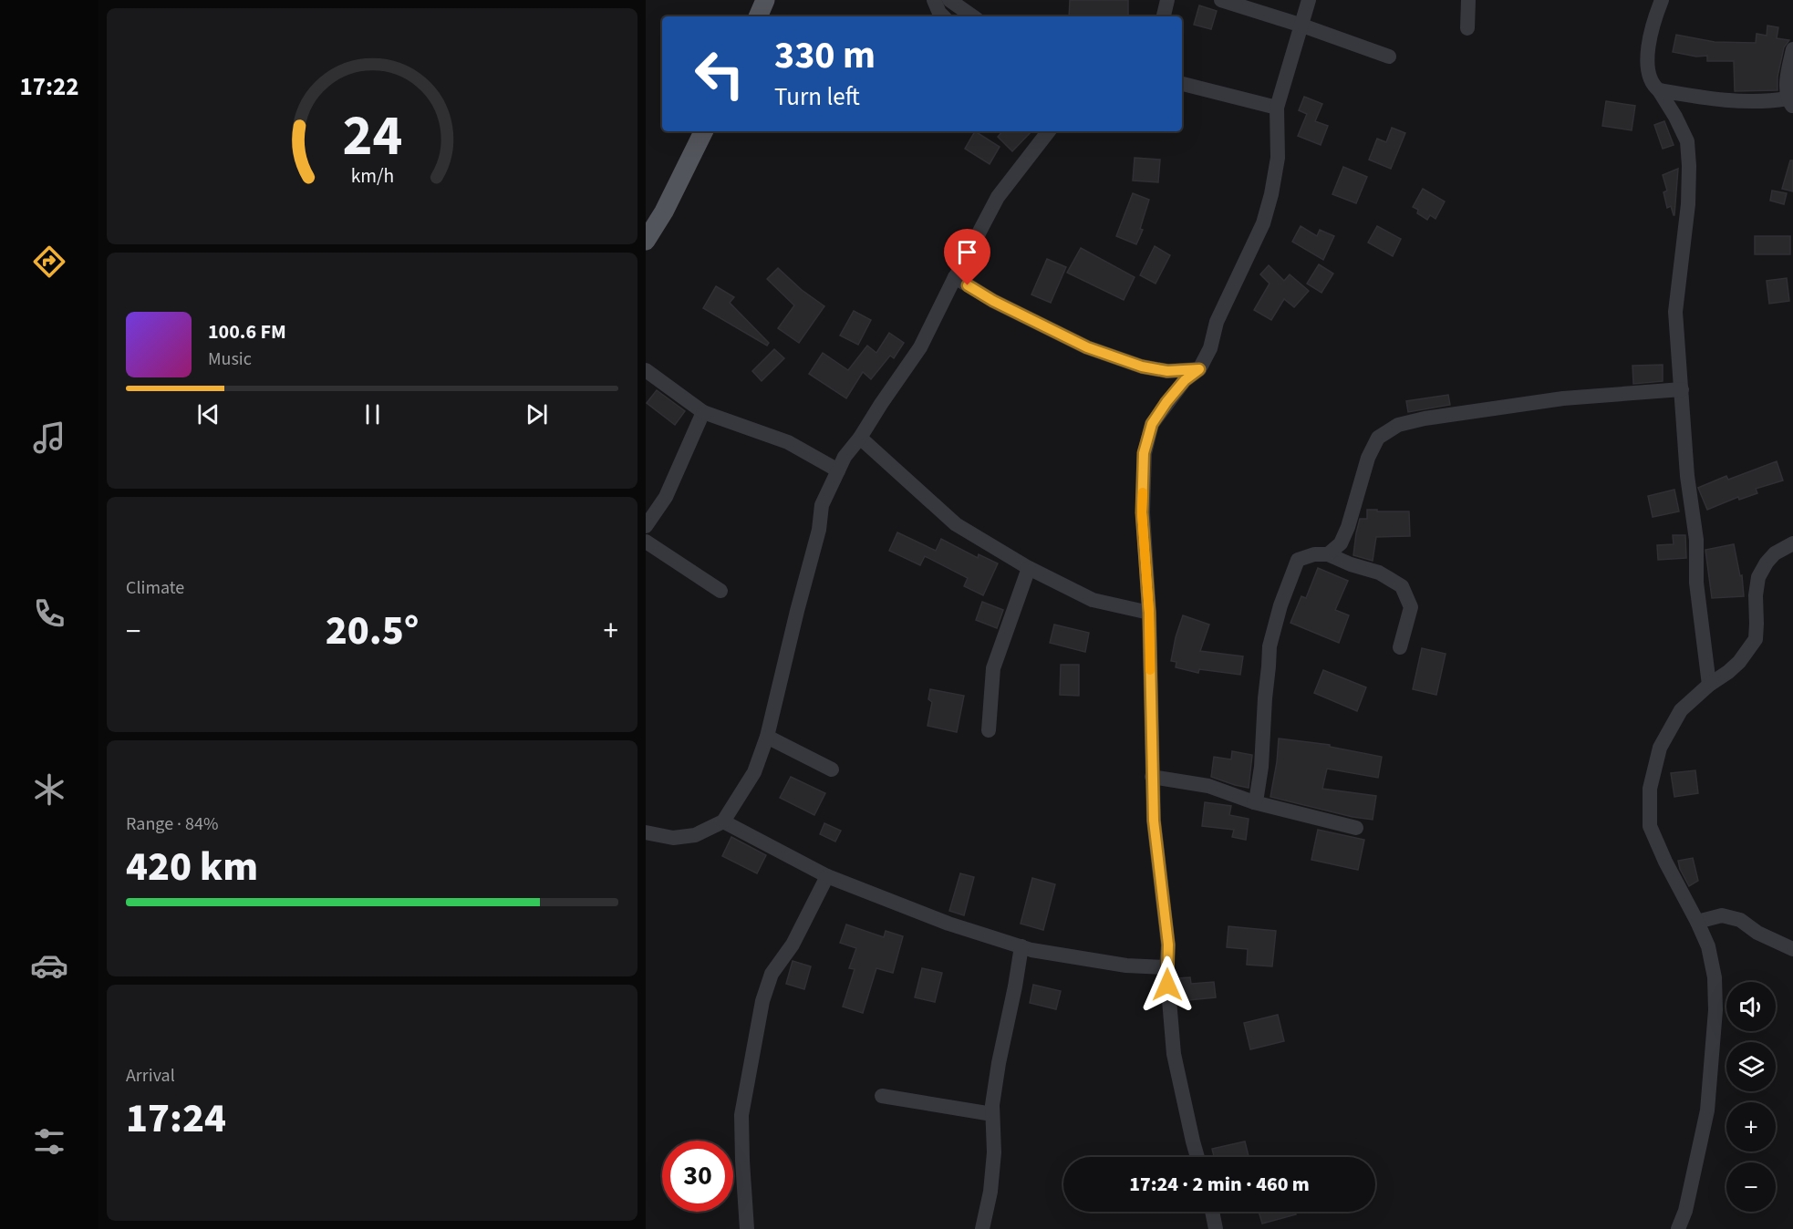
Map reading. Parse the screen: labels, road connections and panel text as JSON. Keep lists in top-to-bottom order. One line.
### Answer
{"page":{"tabs":"17:22","turn":["330 m","Turn left"],"song":["100.6 FM","Music"],"tile":["Climate",["Range · 84%","420 km"],["Arrival","17:24"]],"heat":["−","20.5°","+"],"map_buttons":["+","−"],"limit":"30","trip":"17:24 · 2 min · 460 m","gauge":["24","km/h"]}}
